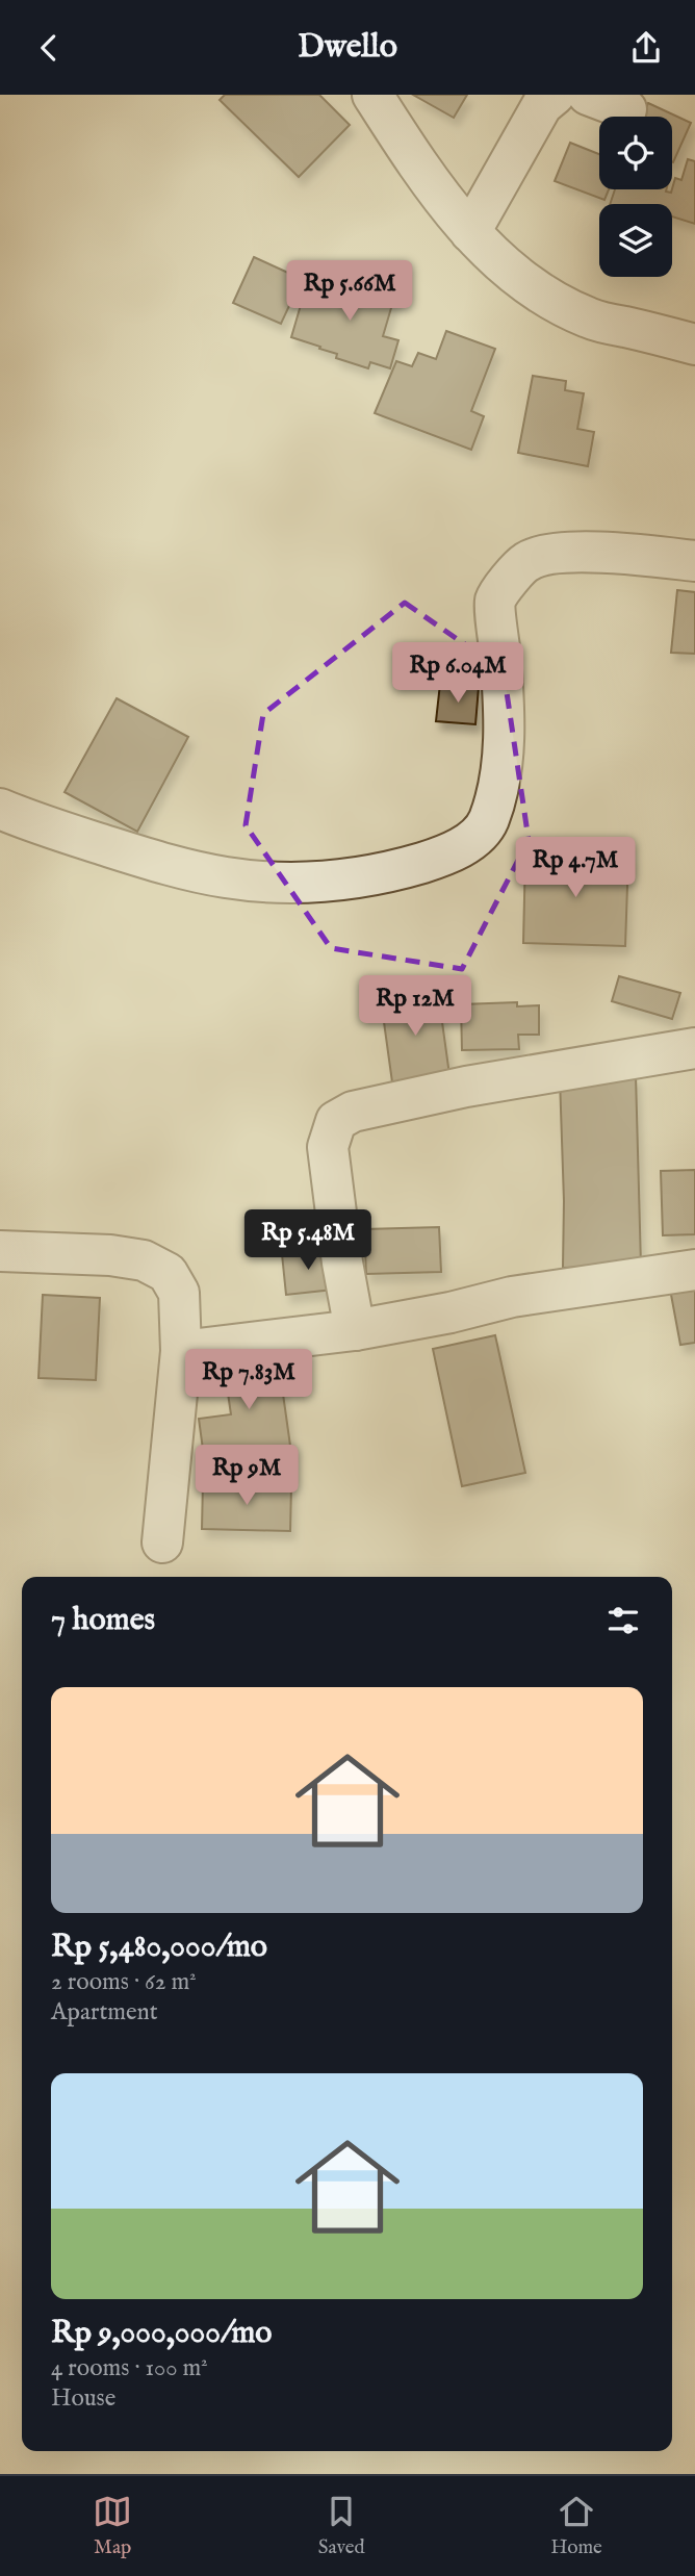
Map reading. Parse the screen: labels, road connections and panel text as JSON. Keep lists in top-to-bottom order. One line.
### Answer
{"page":{"header":"Dwello","price":["Rp 5.66M","Rp 6.04M","Rp 4.7M","Rp 12M","Rp 5.48M","Rp 7.83M","Rp 9M"],"heading":"7 homes","list":[{"name":"Rp 5,480,000/mo","note":"2 rooms · 62 m² · Apartment"},{"name":"Rp 9,000,000/mo","note":"4 rooms · 100 m² · House"}],"tabs":["Map","Saved","Home"]}}
